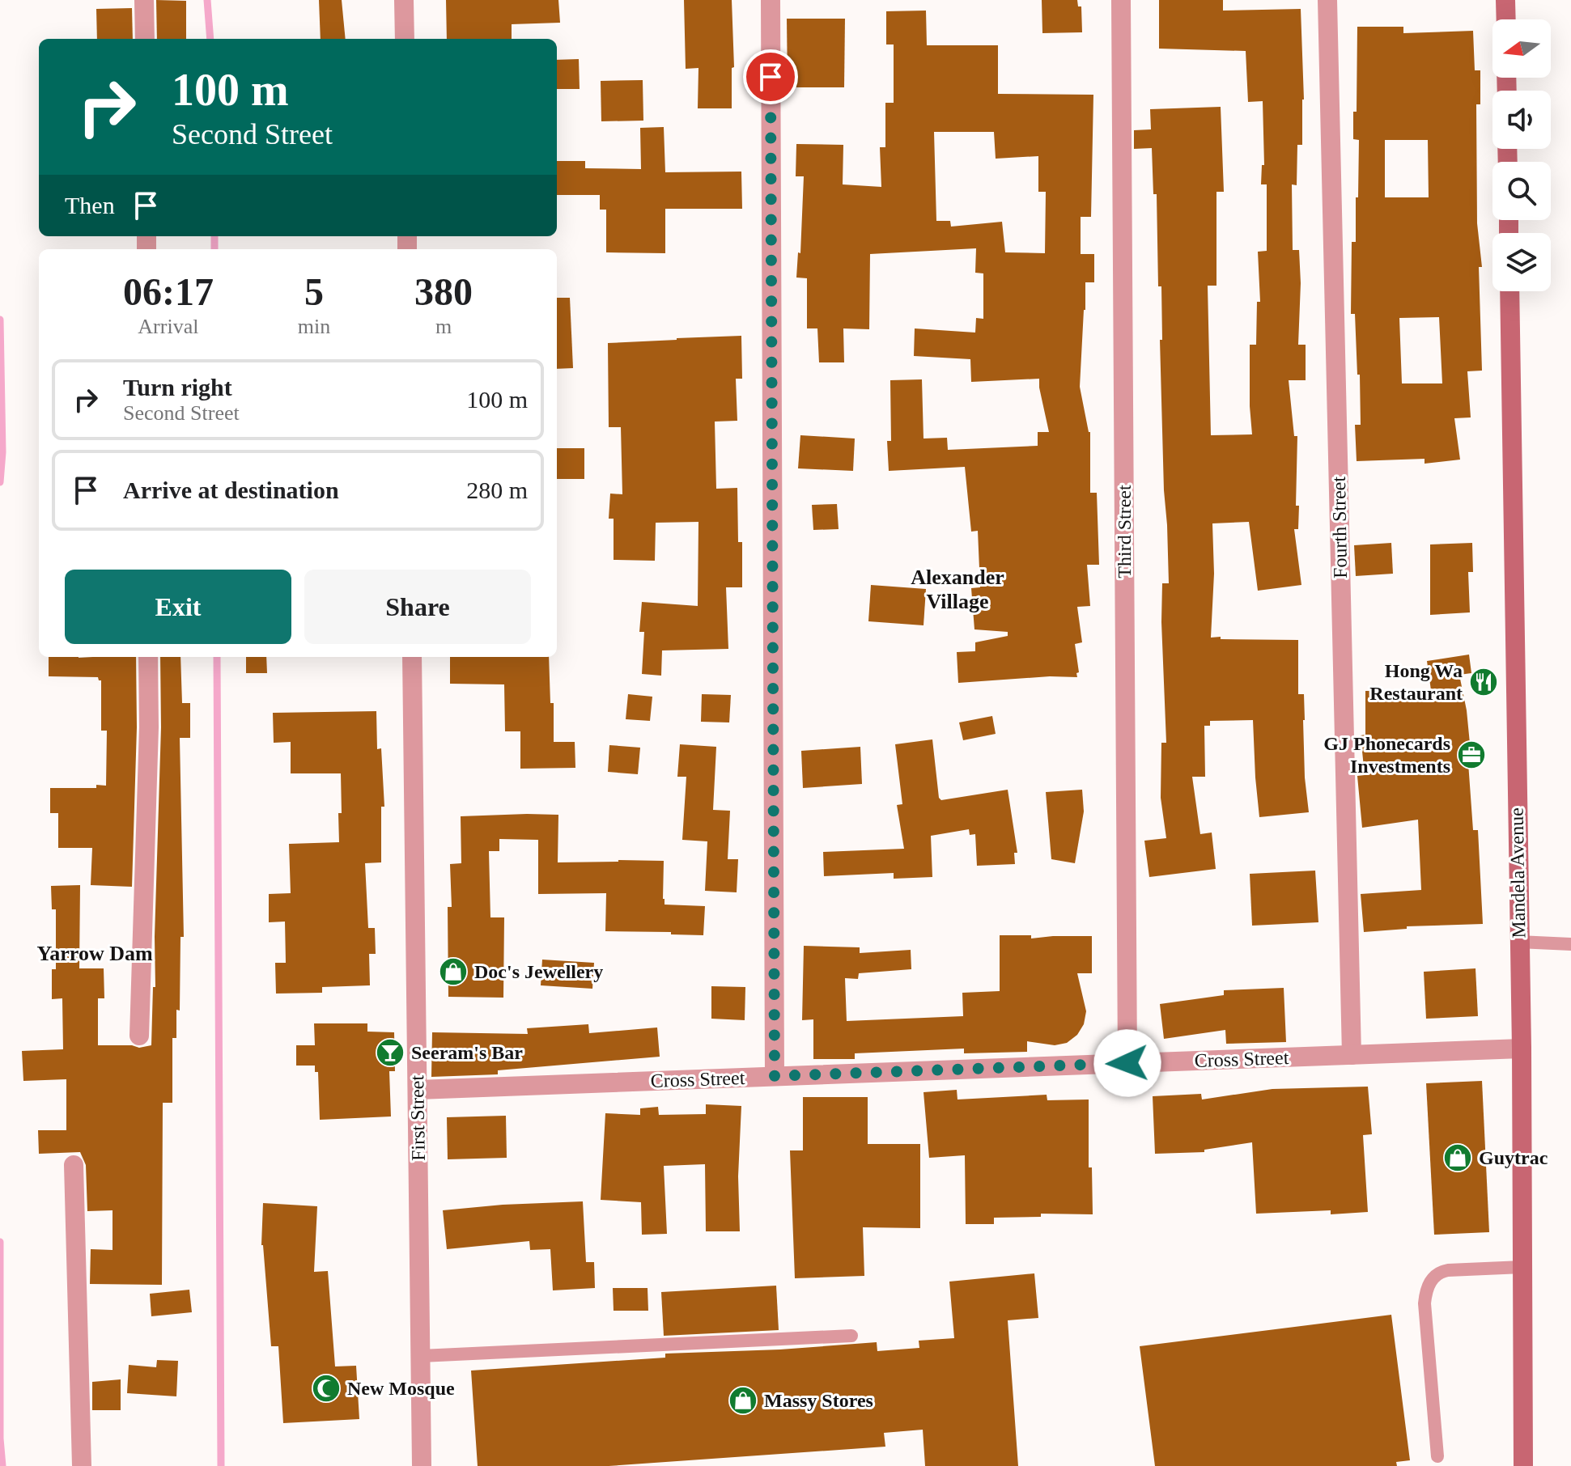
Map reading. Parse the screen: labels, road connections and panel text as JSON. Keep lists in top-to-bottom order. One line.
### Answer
{"streets":{"main road":["Mandela Avenue"],"street":["Fourth Street","Third Street","Cross Street","First Street"]},"crossings":[["Fourth Street","Cross Street"],["Third Street","Cross Street"],["Mandela Avenue","Cross Street"],["Cross Street","First Street"]],"districts":["Alexander Village","Yarrow Dam"],"places":{"restaurant":["Hong Wa Restaurant"],"office":["GJ Phonecards Investments"],"shop":["Doc's Jewellery","Guytrac","Massy Stores"],"bar":["Seeram's Bar"],"mosque":["New Mosque"]},"north":"left","page":{"turn":["100 m","Second Street"],"then":"Then","eta":["06:17","Arrival","5","min","380","m"],"list":[{"name":"Turn right","note":"Second Street","value":"100 m"},{"name":"Arrive at destination","value":"280 m"}],"buttons":["Exit","Share"]}}
